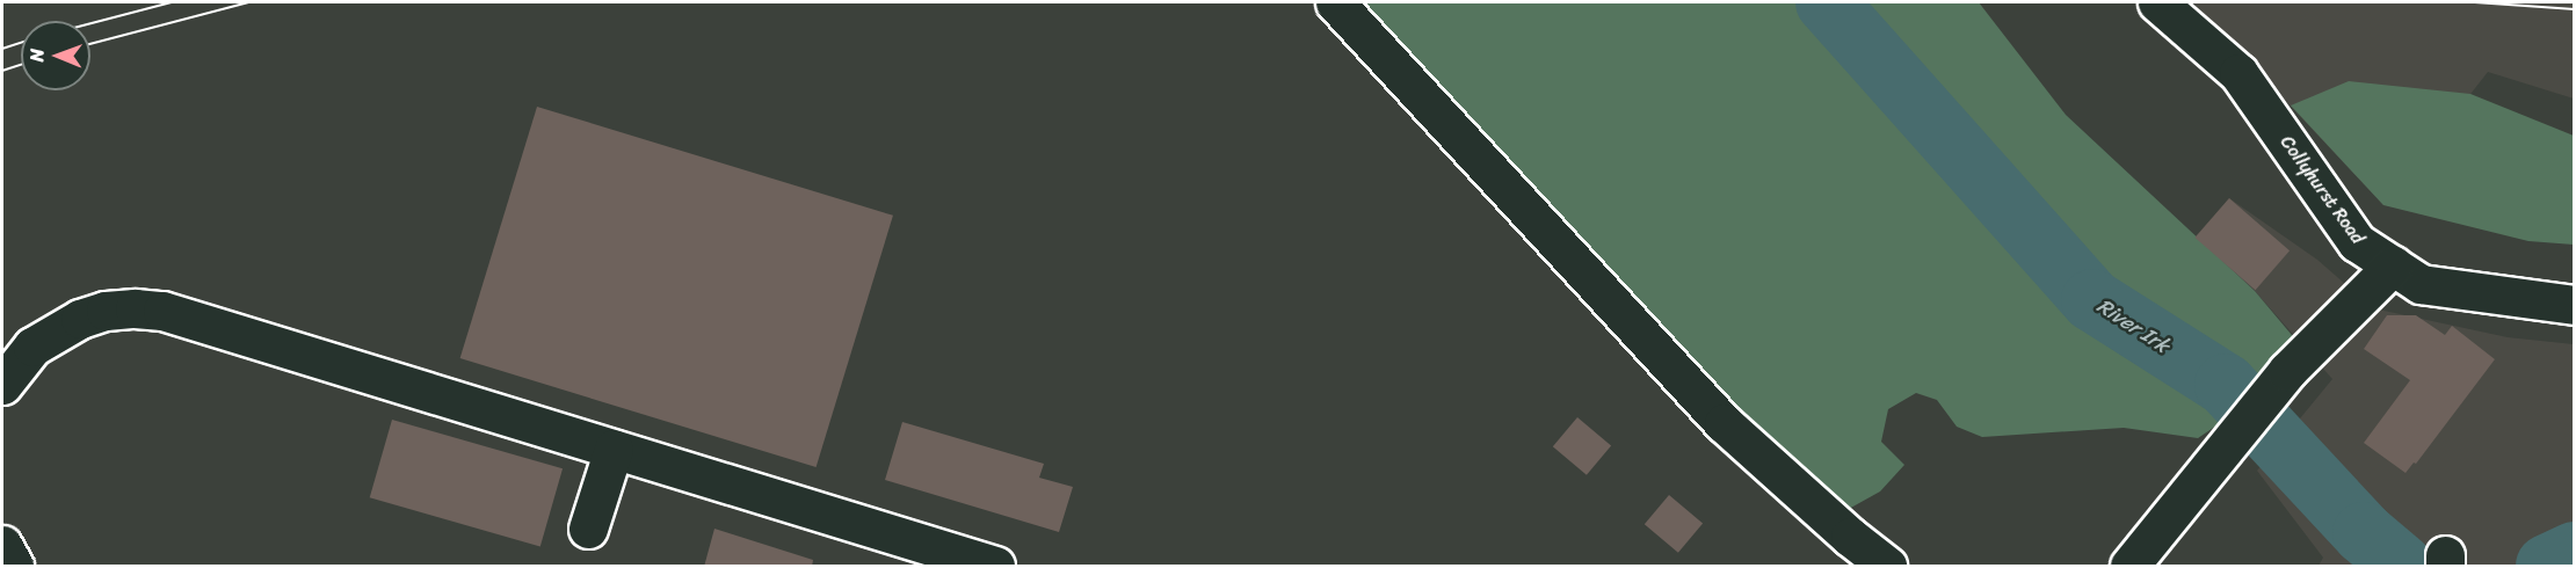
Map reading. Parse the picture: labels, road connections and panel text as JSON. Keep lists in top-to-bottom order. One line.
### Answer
{"streets":{"street":["Collyhurst Road"]},"water":["River Irk"],"north":"left"}
